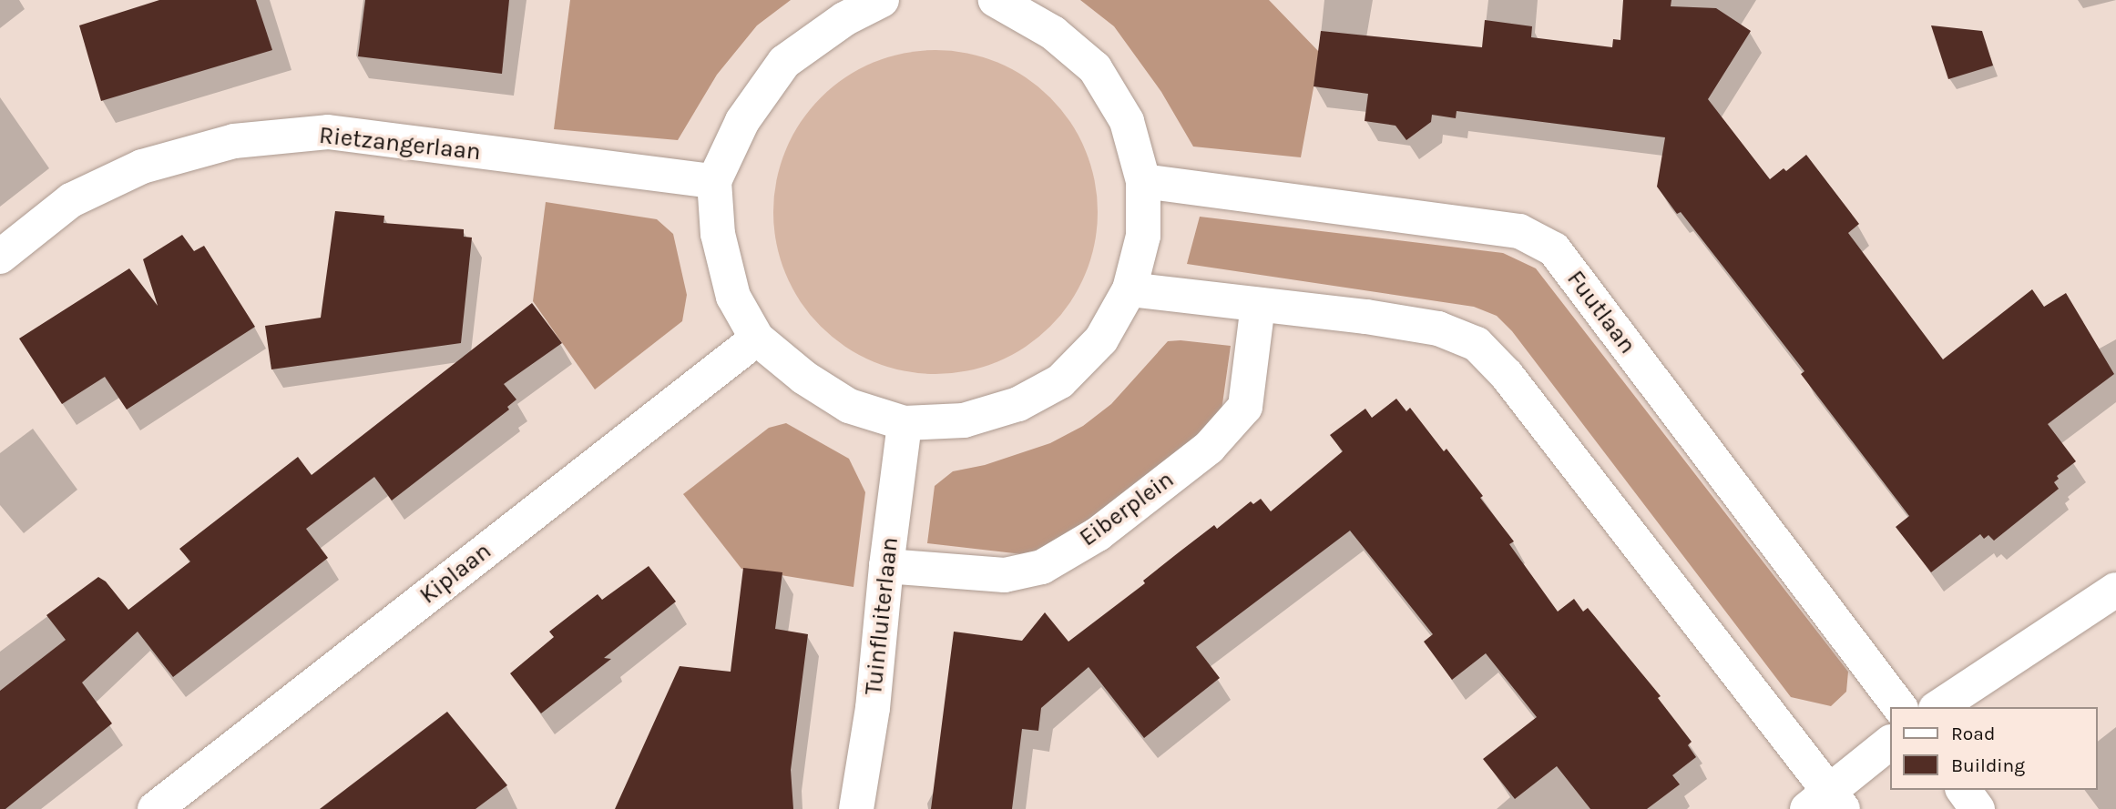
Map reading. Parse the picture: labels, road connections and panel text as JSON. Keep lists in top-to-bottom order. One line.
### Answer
{"streets":{"street":["Rietzangerlaan","Fuutlaan","Eiberplein","Kiplaan","Tuinfluiterlaan"]},"crossings":[["Eiberplein","Tuinfluiterlaan"]],"legend":["Road","Building"]}
